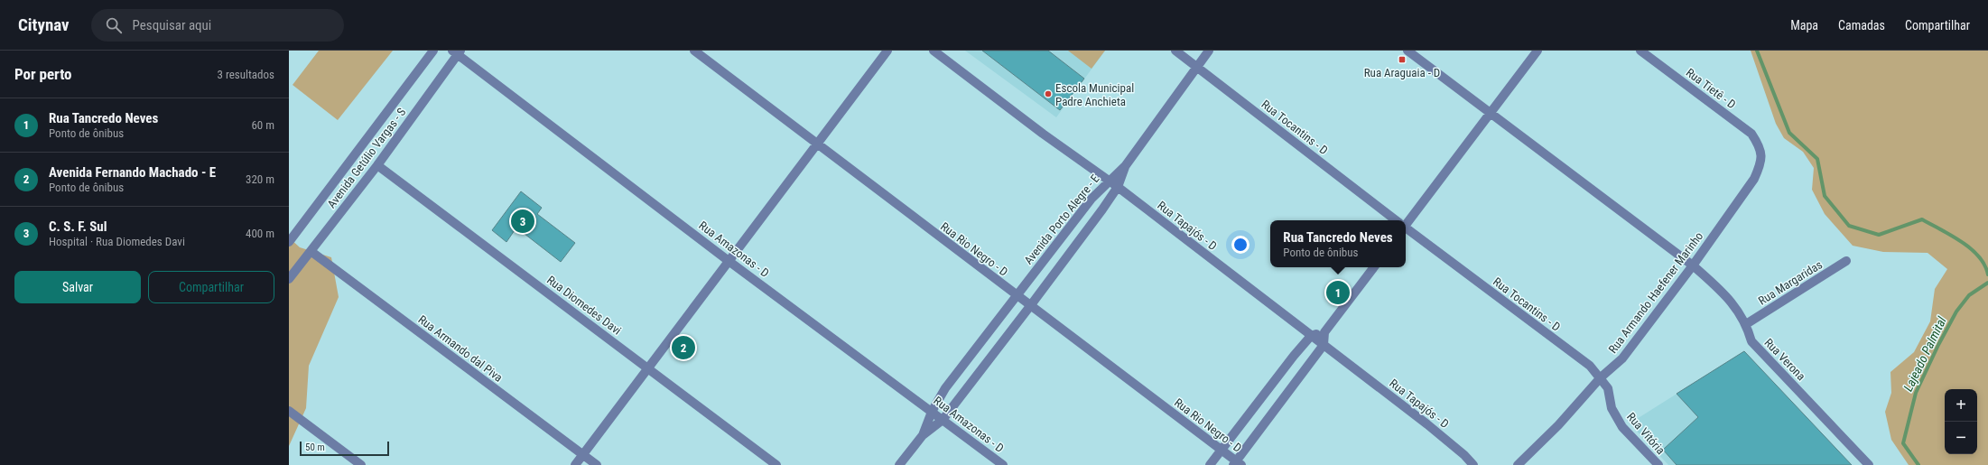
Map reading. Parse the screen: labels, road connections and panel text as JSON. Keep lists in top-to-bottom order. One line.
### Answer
{"streets":{"street":["Rua Tietê - D","Rua Tocantins - D","Avenida Getúlio Vargas - S","Avenida Porto Alegre - E","Rua Tapajós - D","Rua Amazonas - D","Rua Rio Negro - D","Rua Margaridas","Rua Armando Haefener Marinho","Rua Diomedes Davi","Rua Armando dal Piva","Rua Verona","Rua Vitória"]},"crossings":[["Rua Tietê - D","Rua Armando Haefener Marinho"],["Rua Tocantins - D","Avenida Porto Alegre - E"],["Rua Tocantins - D","Rua Armando Haefener Marinho"],["Rua Tocantins - D","Rua Vitória"],["Avenida Getúlio Vargas - S","Rua Amazonas - D"],["Avenida Getúlio Vargas - S","Rua Diomedes Davi"],["Avenida Getúlio Vargas - S","Rua Armando dal Piva"],["Avenida Porto Alegre - E","Rua Tapajós - D"],["Avenida Porto Alegre - E","Rua Amazonas - D"],["Avenida Porto Alegre - E","Rua Rio Negro - D"],["Rua Margaridas","Rua Verona"],["Rua Armando Haefener Marinho","Rua Verona"],["Rua Armando Haefener Marinho","Rua Vitória"]],"water":["Lajeado Palmital"],"places":{"transit":["Rua Araguaia - D"],"other":["Escola Municipal Padre Anchieta"]},"scale_bar":"50 m","page":{"header":"Citynav","search":"Pesquisar aqui","nav":["Mapa","Camadas","Compartilhar"],"heading":["Por perto","3 resultados"],"list":[{"mark":"1","name":"Rua Tancredo Neves","note":"Ponto de ônibus","value":"60 m"},{"mark":"2","name":"Avenida Fernando Machado - E","note":"Ponto de ônibus","value":"320 m"},{"mark":"3","name":"C. S. F. Sul","note":"Hospital · Rua Diomedes Davi","value":"400 m"}],"pins":["3","1","2"],"popup":["Rua Tancredo Neves","Ponto de ônibus"],"buttons":["Salvar","Compartilhar"],"map_buttons":["+","−"],"scale":"50 m"}}
